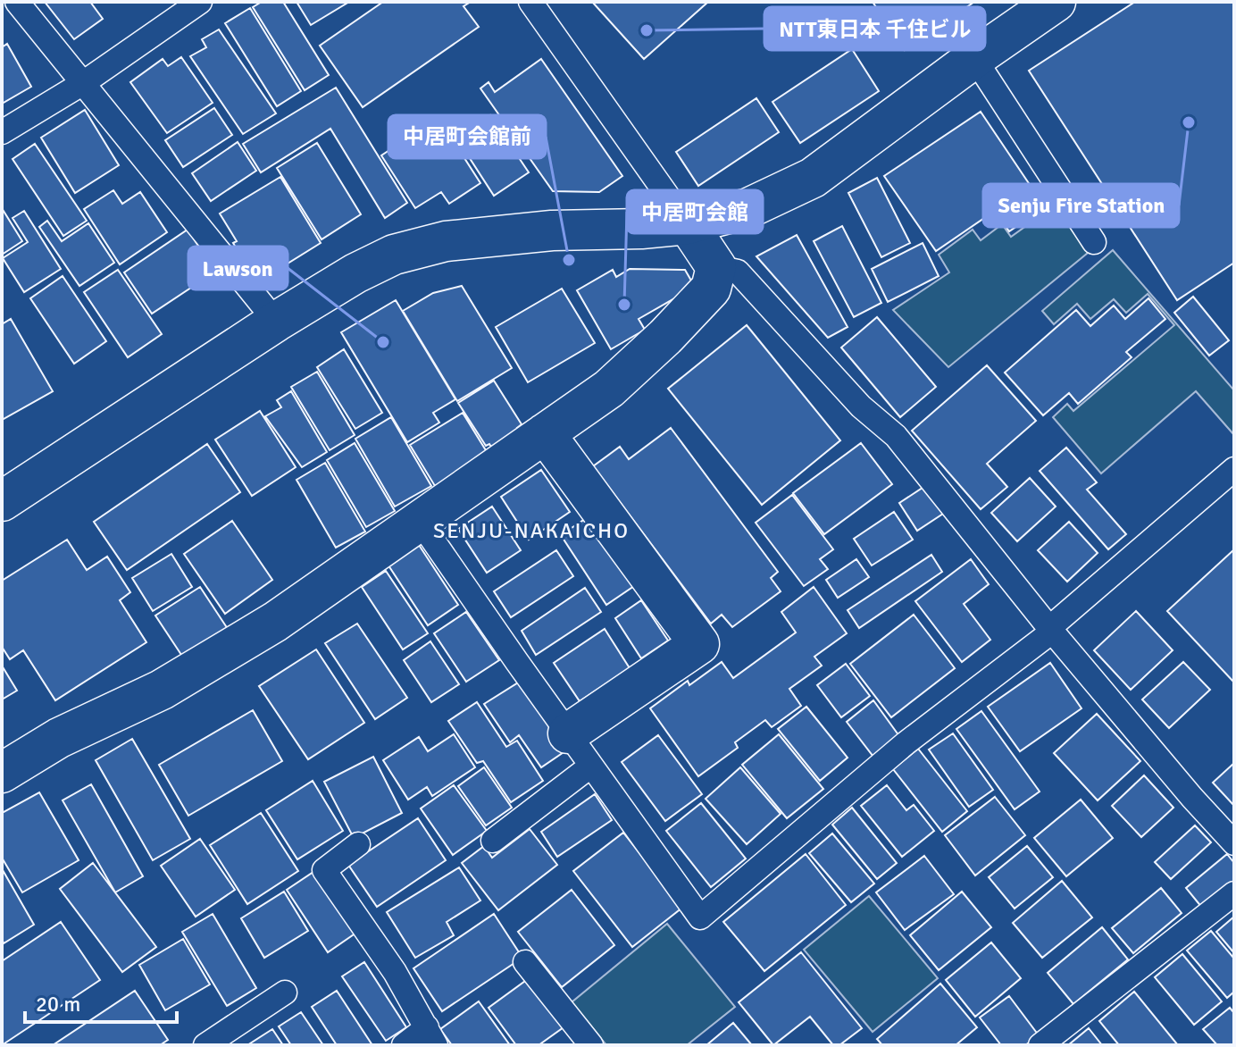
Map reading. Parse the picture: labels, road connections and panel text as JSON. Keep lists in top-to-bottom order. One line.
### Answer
{"districts":["SENJU-NAKAICHO"],"places":["NTT東日本 千住ビル","Senju Fire Station","中居町会館前","中居町会館","Lawson"],"scale_bar":"20 m"}
